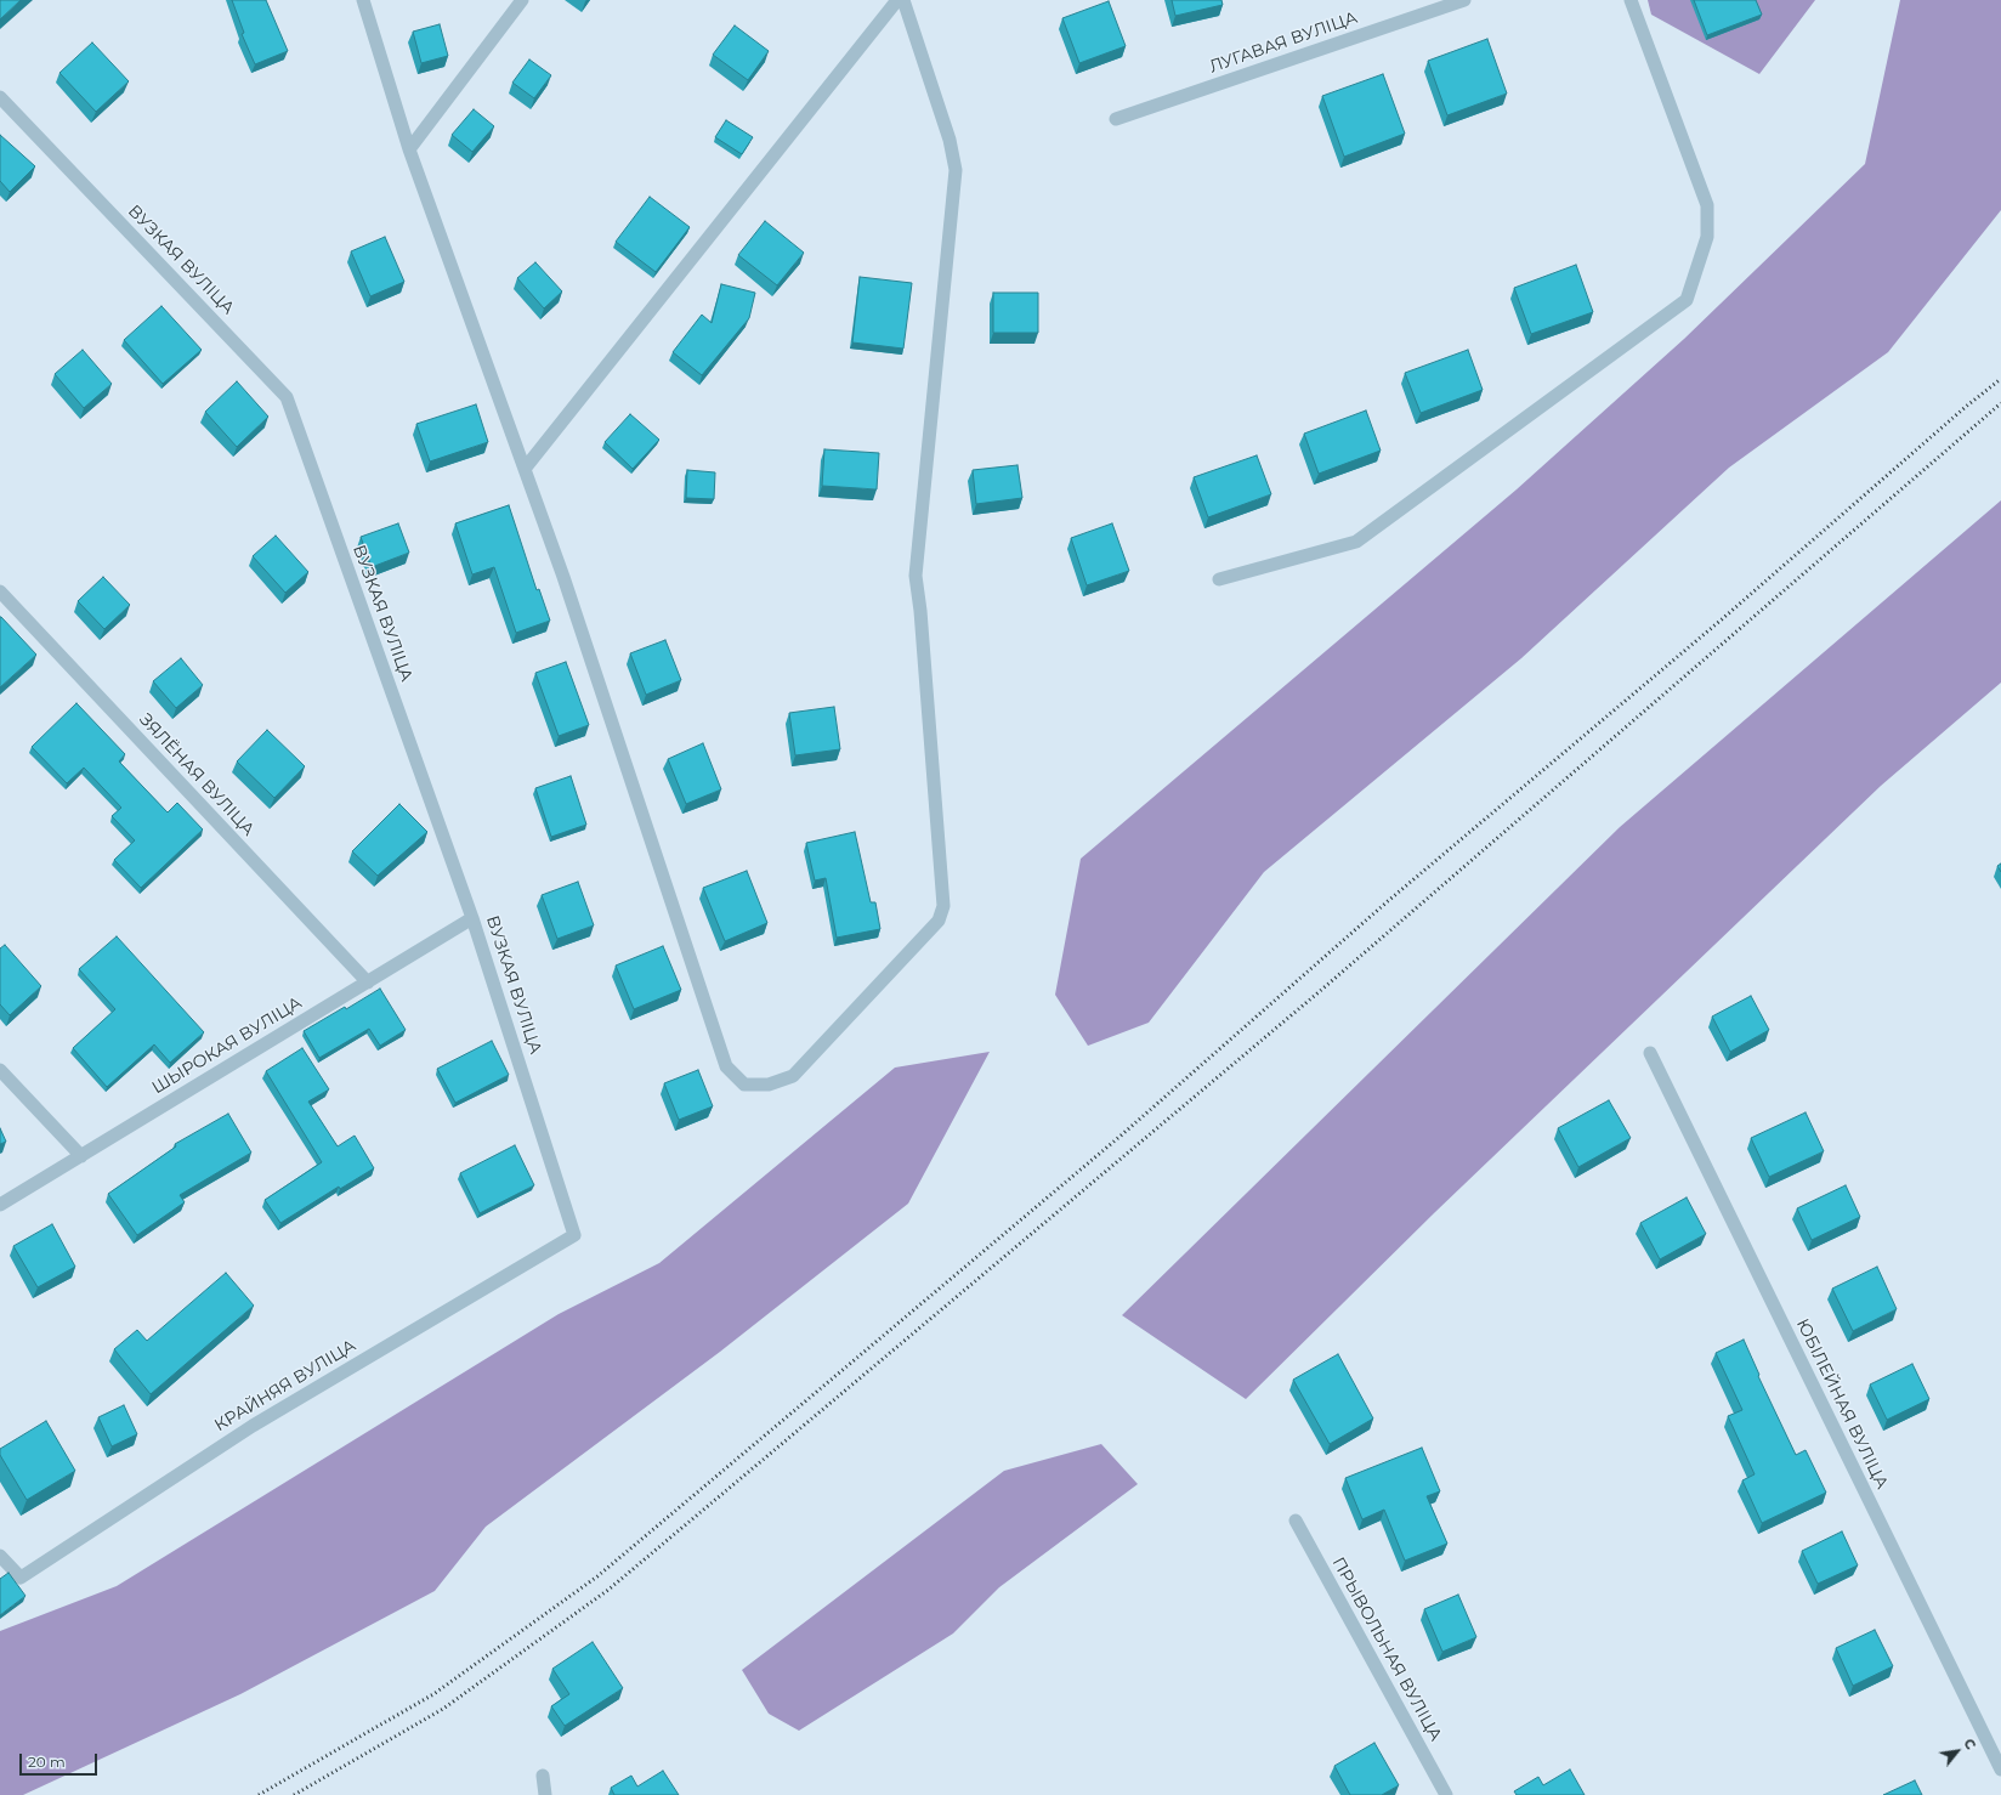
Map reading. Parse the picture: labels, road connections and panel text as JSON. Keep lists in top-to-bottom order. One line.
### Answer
{"streets":{"street":["ЛУГАВАЯ ВУЛІЦА","ВУЗКАЯ ВУЛІЦА","ЗЯЛЁНАЯ ВУЛІЦА","ШЫРОКАЯ ВУЛІЦА","КРАЙНЯЯ ВУЛІЦА","ЮБІЛЕЙНАЯ ВУЛІЦА","ПРЫВОЛЬНАЯ ВУЛІЦА"]},"crossings":[["ВУЗКАЯ ВУЛІЦА","ШЫРОКАЯ ВУЛІЦА"],["ВУЗКАЯ ВУЛІЦА","КРАЙНЯЯ ВУЛІЦА"],["ЗЯЛЁНАЯ ВУЛІЦА","ШЫРОКАЯ ВУЛІЦА"]],"scale_bar":"20 m","north":"top right"}
